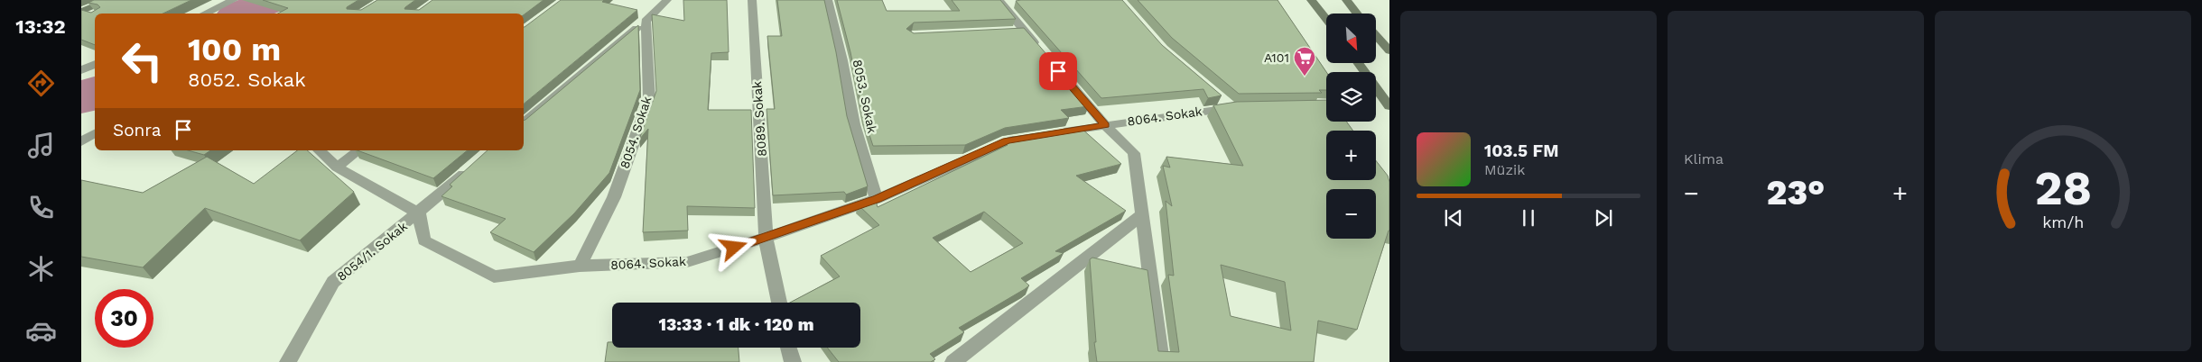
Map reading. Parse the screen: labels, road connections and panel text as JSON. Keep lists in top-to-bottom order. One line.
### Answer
{"streets":{"street":["8053. Sokak","8064. Sokak","8089. Sokak","8054. Sokak","8054/1. Sokak"]},"crossings":[["8053. Sokak","8064. Sokak"],["8064. Sokak","8089. Sokak"],["8064. Sokak","8054. Sokak"],["8064. Sokak","8054/1. Sokak"]],"places":{"supermarket":["A101"]},"north":"bottom right","page":{"tabs":"13:32","tile":"Klima","map_buttons":["+","−"],"turn":["100 m","8052. Sokak"],"then":"Sonra","song":["103.5 FM","Müzik"],"heat":["−","23°","+"],"limit":"30","trip":"13:33 · 1 dk · 120 m","gauge":["28","km/h"]}}
